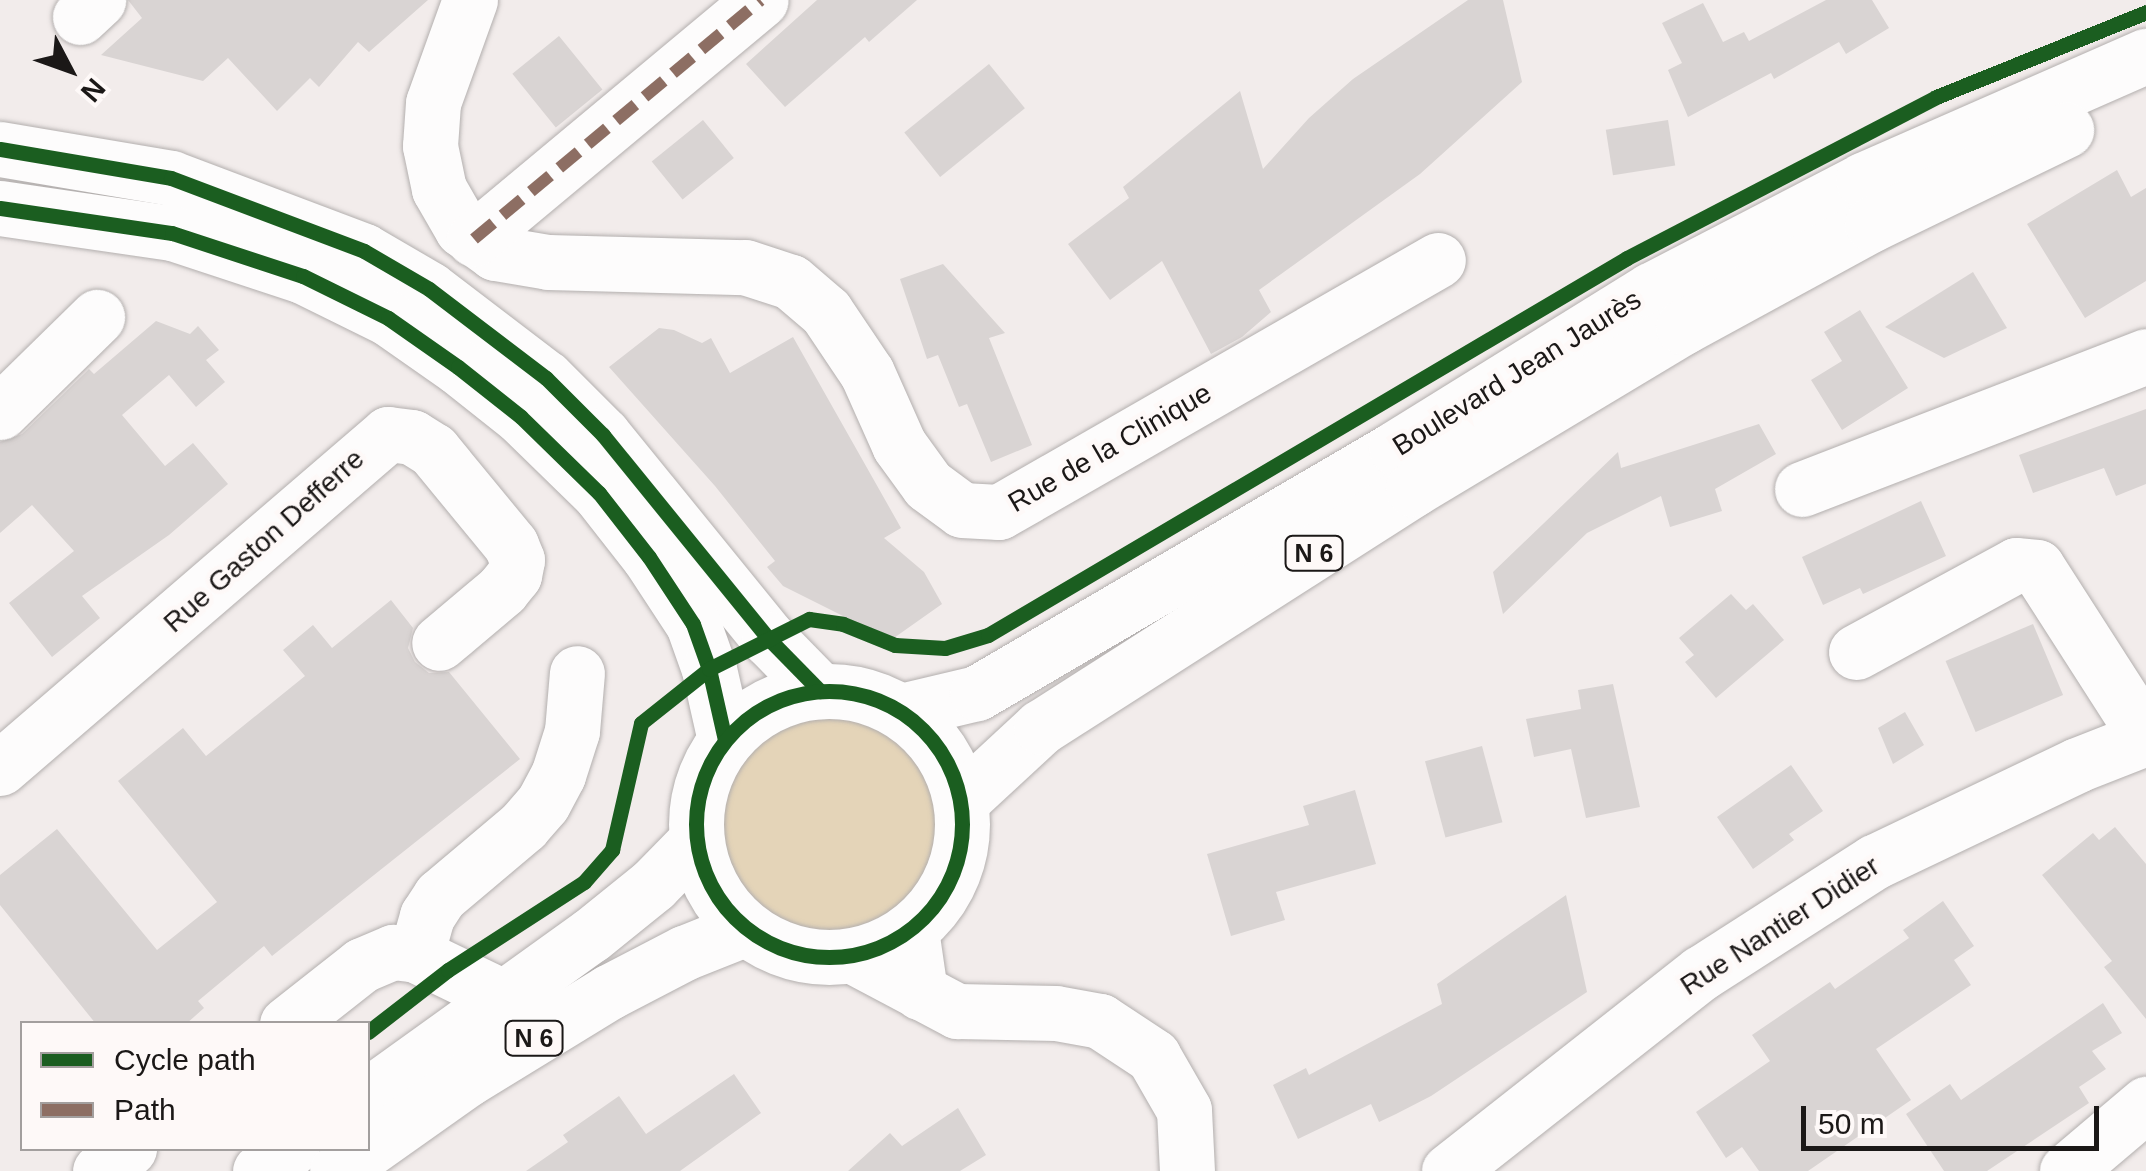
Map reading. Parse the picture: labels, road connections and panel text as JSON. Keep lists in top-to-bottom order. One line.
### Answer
{"streets":{"street":["Boulevard Jean Jaurès","Rue de la Clinique","Rue Gaston Defferre","N 6","Rue Nantier Didier"]},"crossings":[["Boulevard Jean Jaurès","N 6"]],"legend":["Cycle path","Path"],"scale_bar":"50 m","north":"bottom right"}
